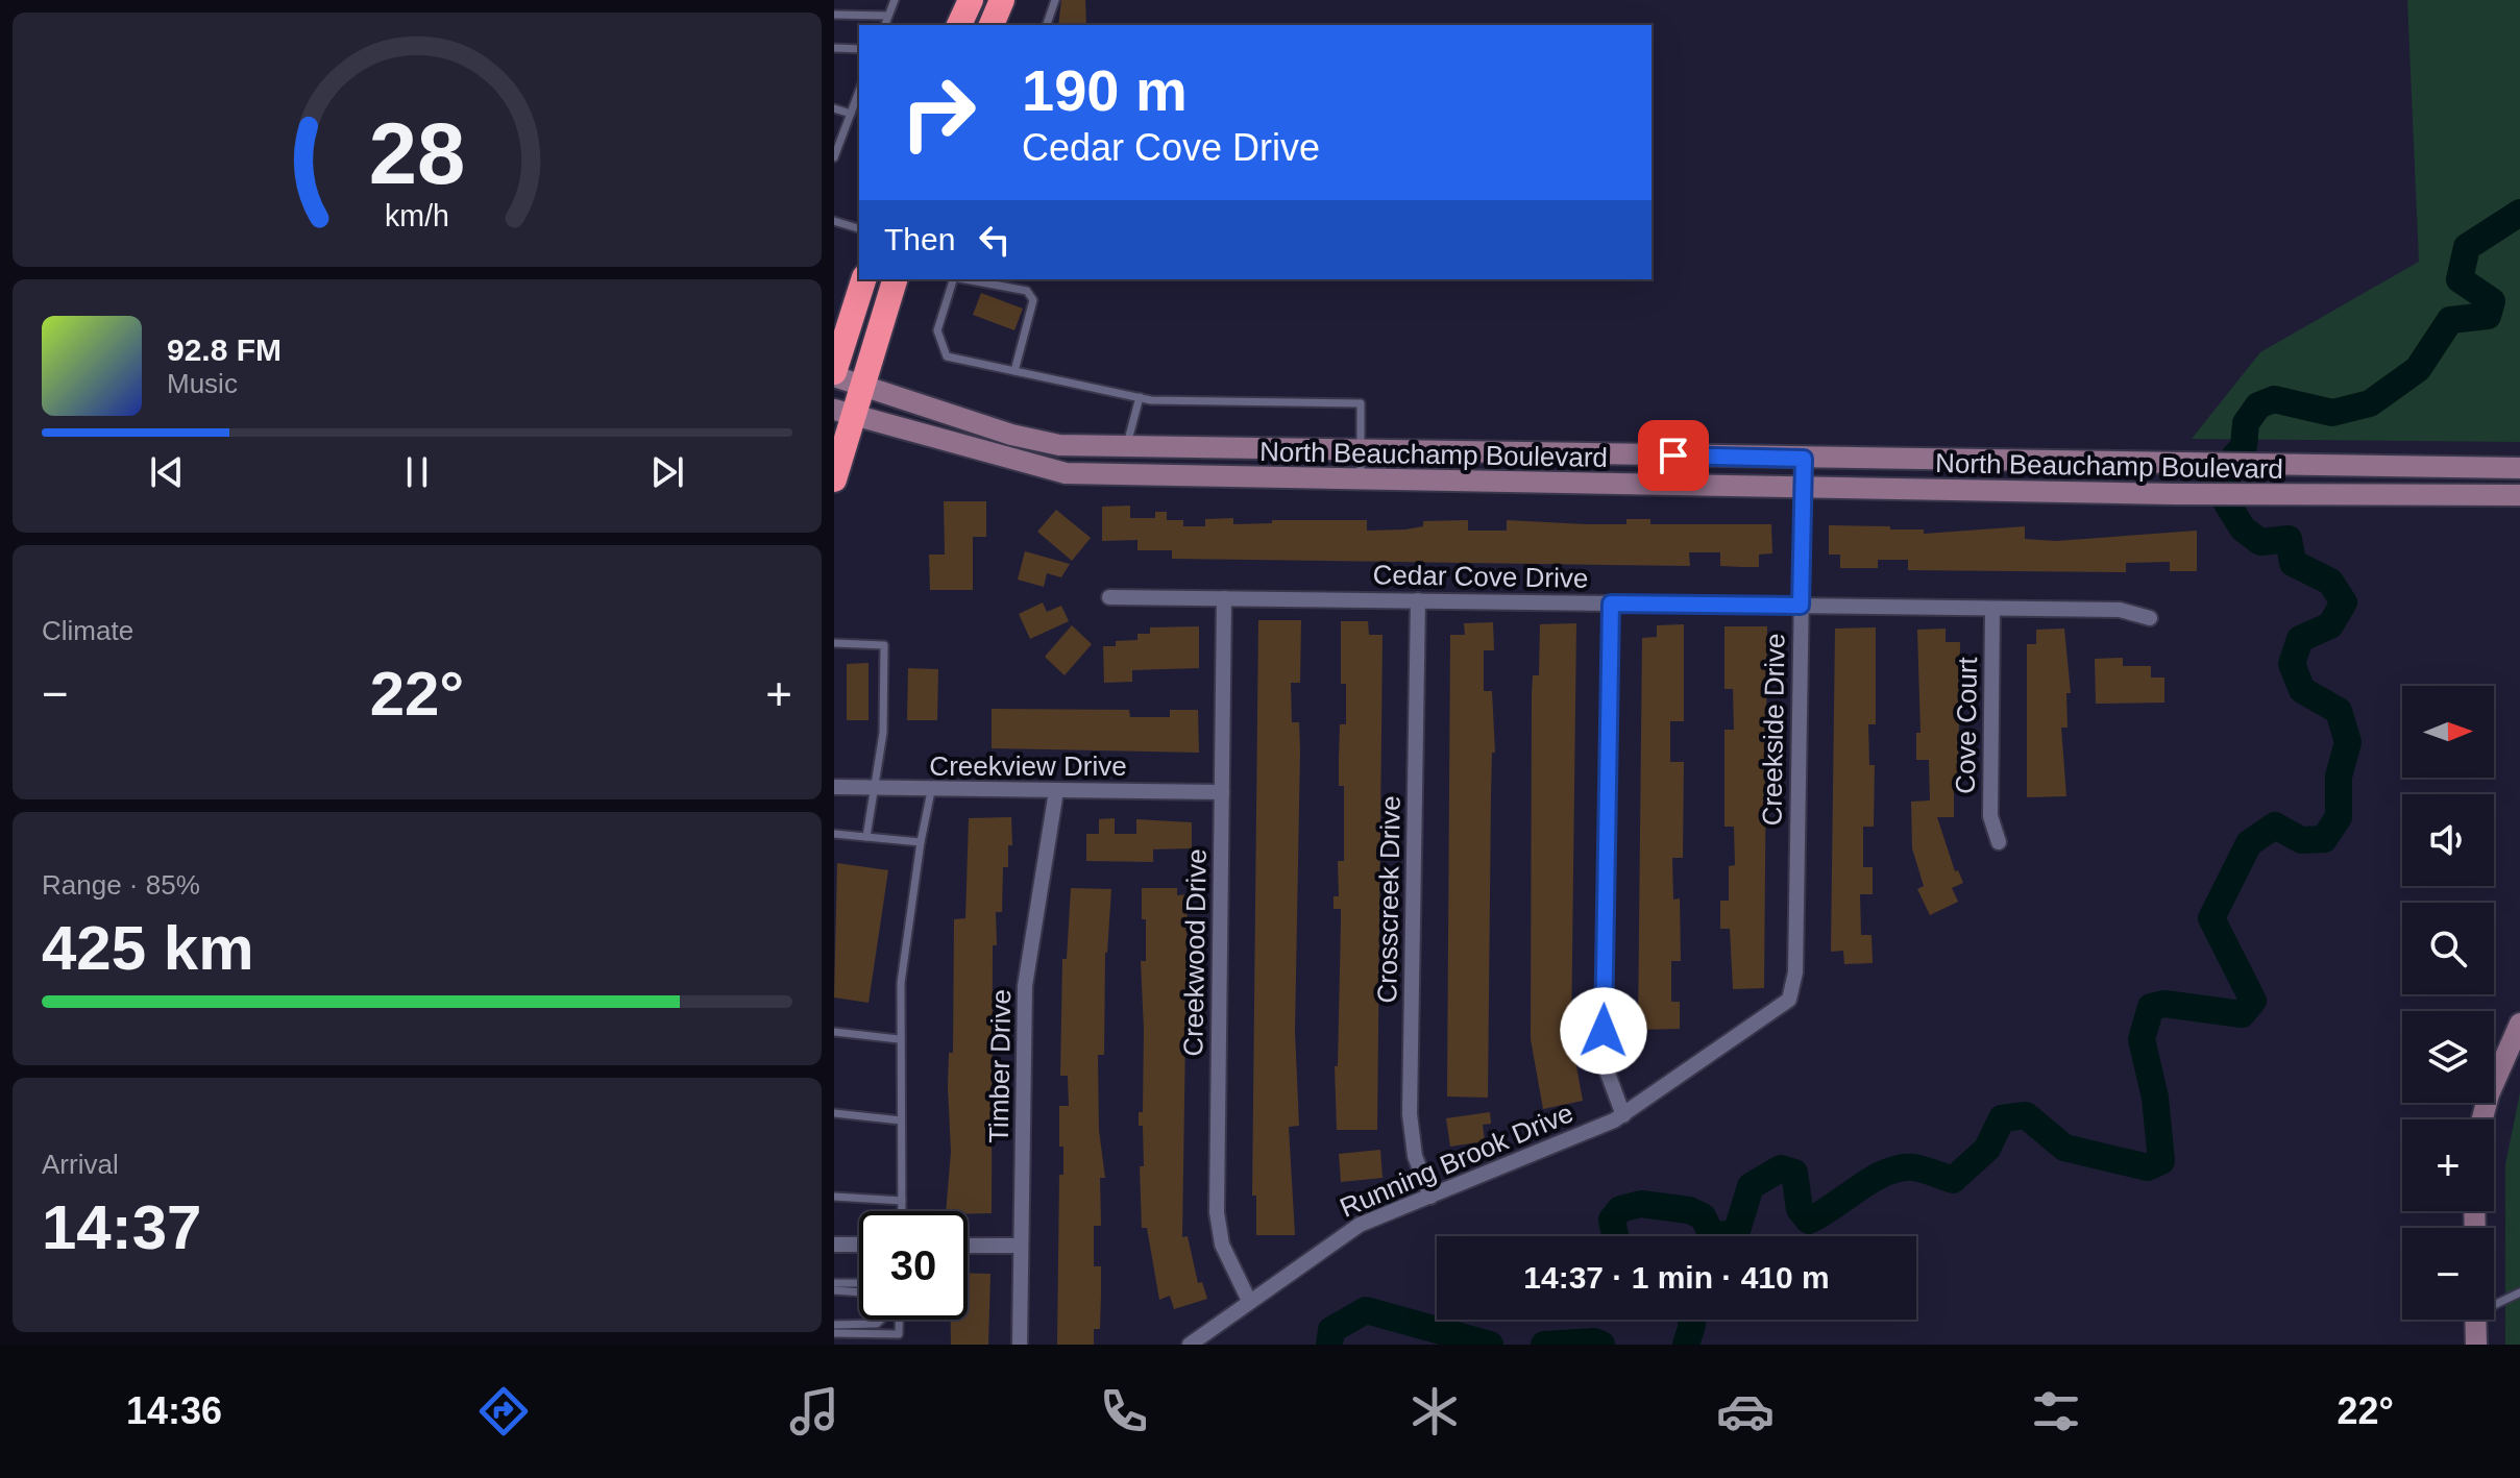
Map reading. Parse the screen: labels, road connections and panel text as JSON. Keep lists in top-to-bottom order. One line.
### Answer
{"streets":{"street":["North Beauchamp Boulevard","Cedar Cove Drive","Cove Court","Creekside Drive","Creekview Drive","Crosscreek Drive","Creekwood Drive","Timber Drive","Running Brook Drive"]},"crossings":[["North Beauchamp Boulevard","Creekside Drive"],["Cedar Cove Drive","Cove Court"],["Cedar Cove Drive","Creekside Drive"],["Cedar Cove Drive","Crosscreek Drive"],["Cedar Cove Drive","Creekwood Drive"],["Creekside Drive","Running Brook Drive"],["Creekview Drive","Creekwood Drive"],["Creekview Drive","Timber Drive"],["Crosscreek Drive","Running Brook Drive"],["Creekwood Drive","Running Brook Drive"]],"north":"right","page":{"turn":["190 m","Cedar Cove Drive"],"then":"Then","song":["92.8 FM","Music"],"tile":["Climate",["Range · 85%","425 km"],["Arrival","14:37"]],"heat":["−","22°","+"],"map_buttons":["+","−"],"limit":"30","trip":"14:37 · 1 min · 410 m","tabs":["14:36","22°"],"gauge":["28","km/h"]}}
